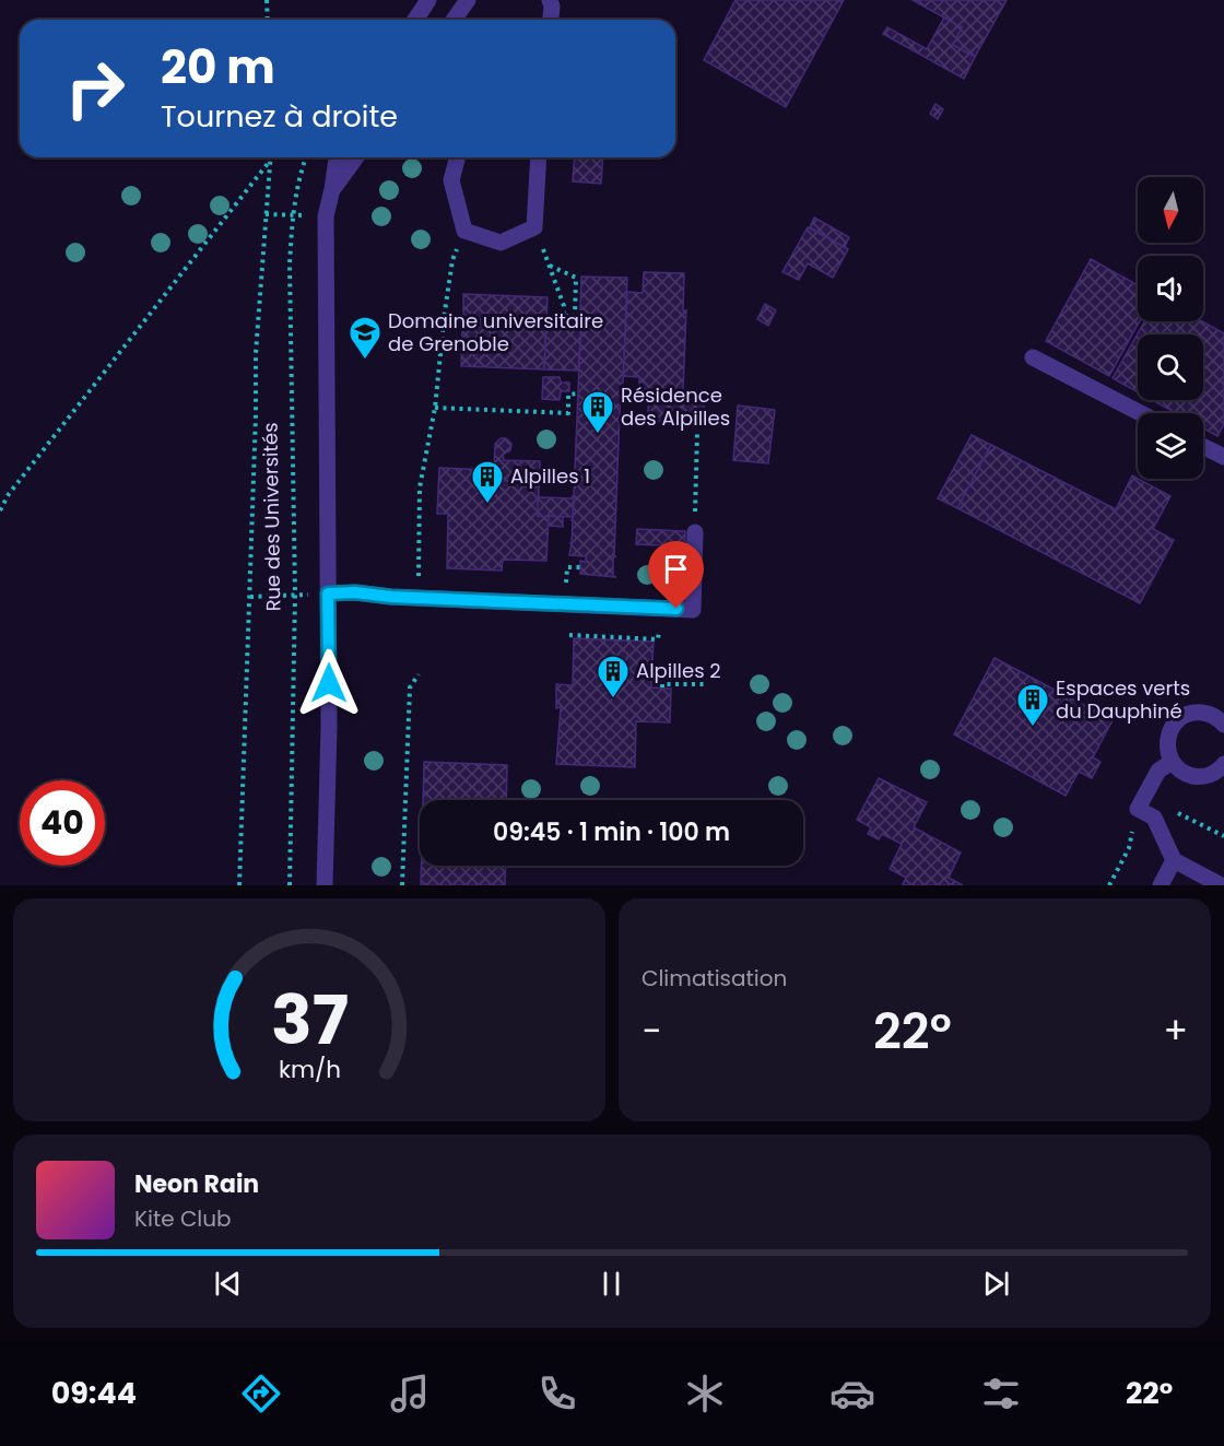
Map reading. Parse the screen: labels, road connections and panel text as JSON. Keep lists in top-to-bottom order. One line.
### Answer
{"streets":{"path":["Rue des Universités"]},"places":{"school or university":["Domaine universitaire de Grenoble"],"building":["Résidence des Alpilles","Alpilles 1","Alpilles 2","Espaces verts du Dauphiné"]},"north":"bottom","page":{"turn":["20 m","Tournez à droite"],"limit":"40","trip":"09:45 · 1 min · 100 m","tile":"Climatisation","heat":["−","22°","+"],"song":["Neon Rain","Kite Club"],"tabs":["09:44","22°"],"gauge":["37","km/h"]}}
